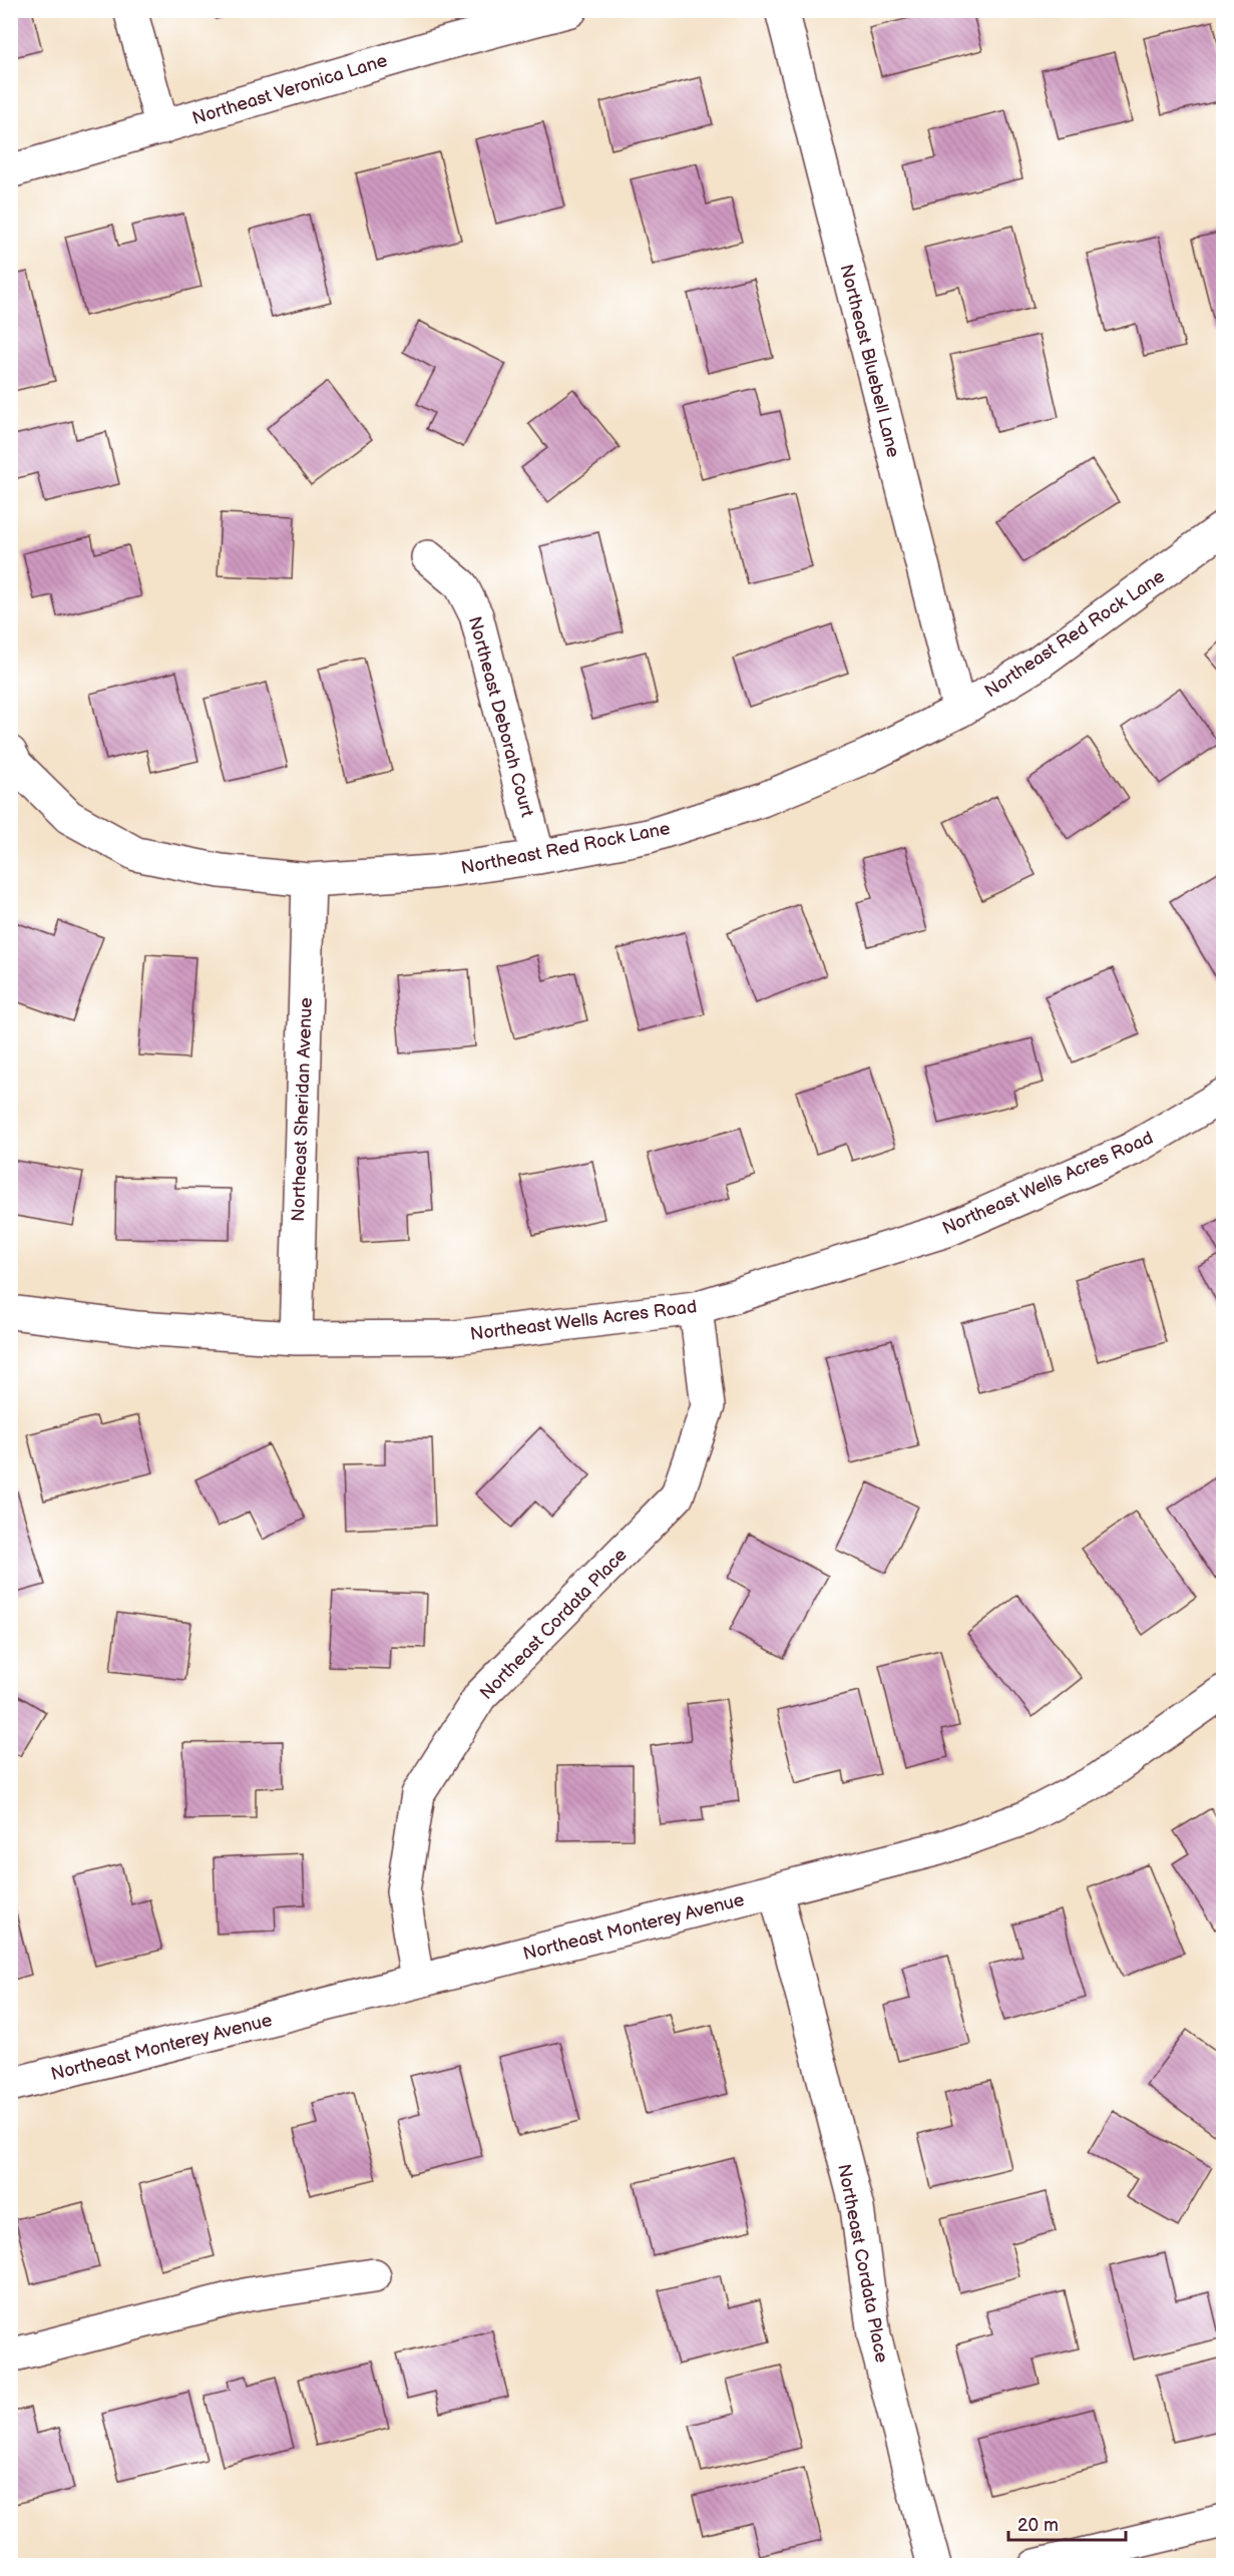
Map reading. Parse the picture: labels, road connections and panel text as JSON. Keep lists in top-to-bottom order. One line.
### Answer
{"streets":{"street":["Northeast Veronica Lane","Northeast Bluebell Lane","Northeast Red Rock Lane","Northeast Deborah Court","Northeast Sheridan Avenue","Northeast Wells Acres Road","Northeast Cordata Place","Northeast Monterey Avenue"]},"crossings":[["Northeast Bluebell Lane","Northeast Red Rock Lane"],["Northeast Red Rock Lane","Northeast Deborah Court"],["Northeast Red Rock Lane","Northeast Sheridan Avenue"],["Northeast Sheridan Avenue","Northeast Wells Acres Road"],["Northeast Wells Acres Road","Northeast Cordata Place"],["Northeast Cordata Place","Northeast Monterey Avenue"]],"scale_bar":"20 m"}
